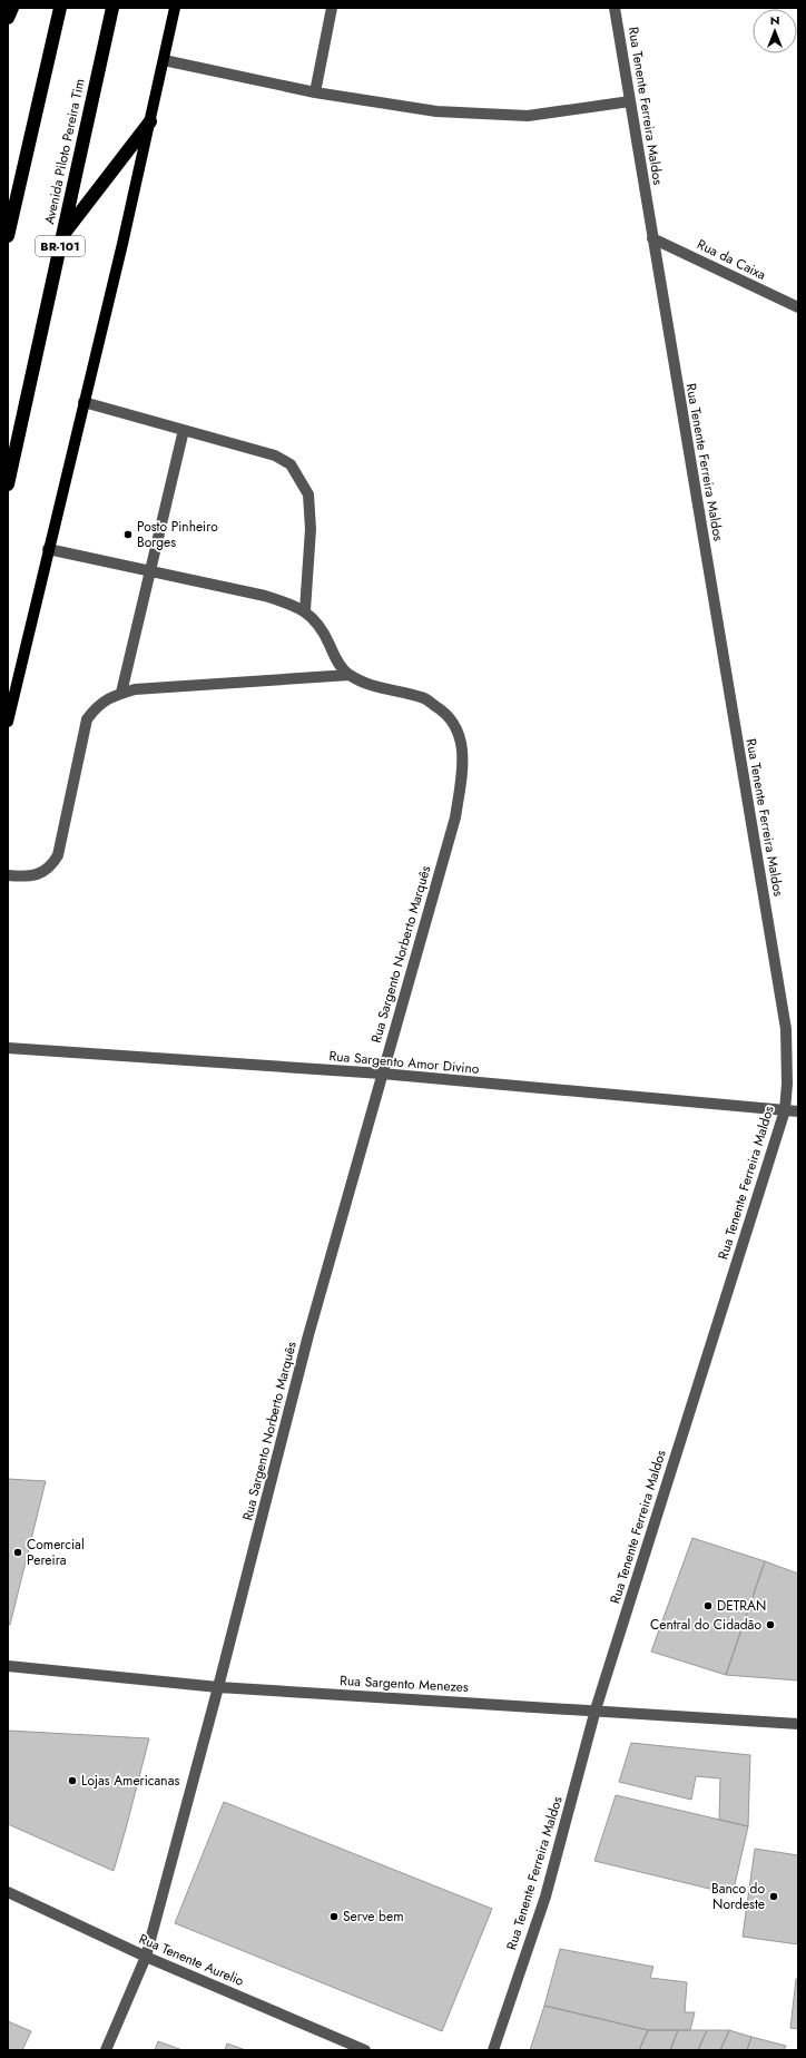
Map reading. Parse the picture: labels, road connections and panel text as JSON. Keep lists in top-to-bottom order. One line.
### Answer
{"streets":{"highway":["Avenida Piloto Pereira Tim","BR-101"],"street":["Rua Tenente Ferreira Maldos","Rua da Caixa","Rua Sargento Norberto Marquês","Rua Sargento Amor Divino","Rua Sargento Menezes","Rua Tenente Aurelio"]},"crossings":[["Rua Tenente Ferreira Maldos","Rua da Caixa"],["Rua Tenente Ferreira Maldos","Rua Sargento Amor Divino"],["Rua Tenente Ferreira Maldos","Rua Sargento Menezes"],["Rua Sargento Norberto Marquês","Rua Sargento Amor Divino"],["Rua Sargento Norberto Marquês","Rua Sargento Menezes"],["Rua Sargento Norberto Marquês","Rua Tenente Aurelio"]],"places":["Posto Pinheiro Borges","Comercial Pereira","DETRAN","Central do Cidadão","Lojas Americanas","Banco do Nordeste","Serve bem"],"north":"top"}
